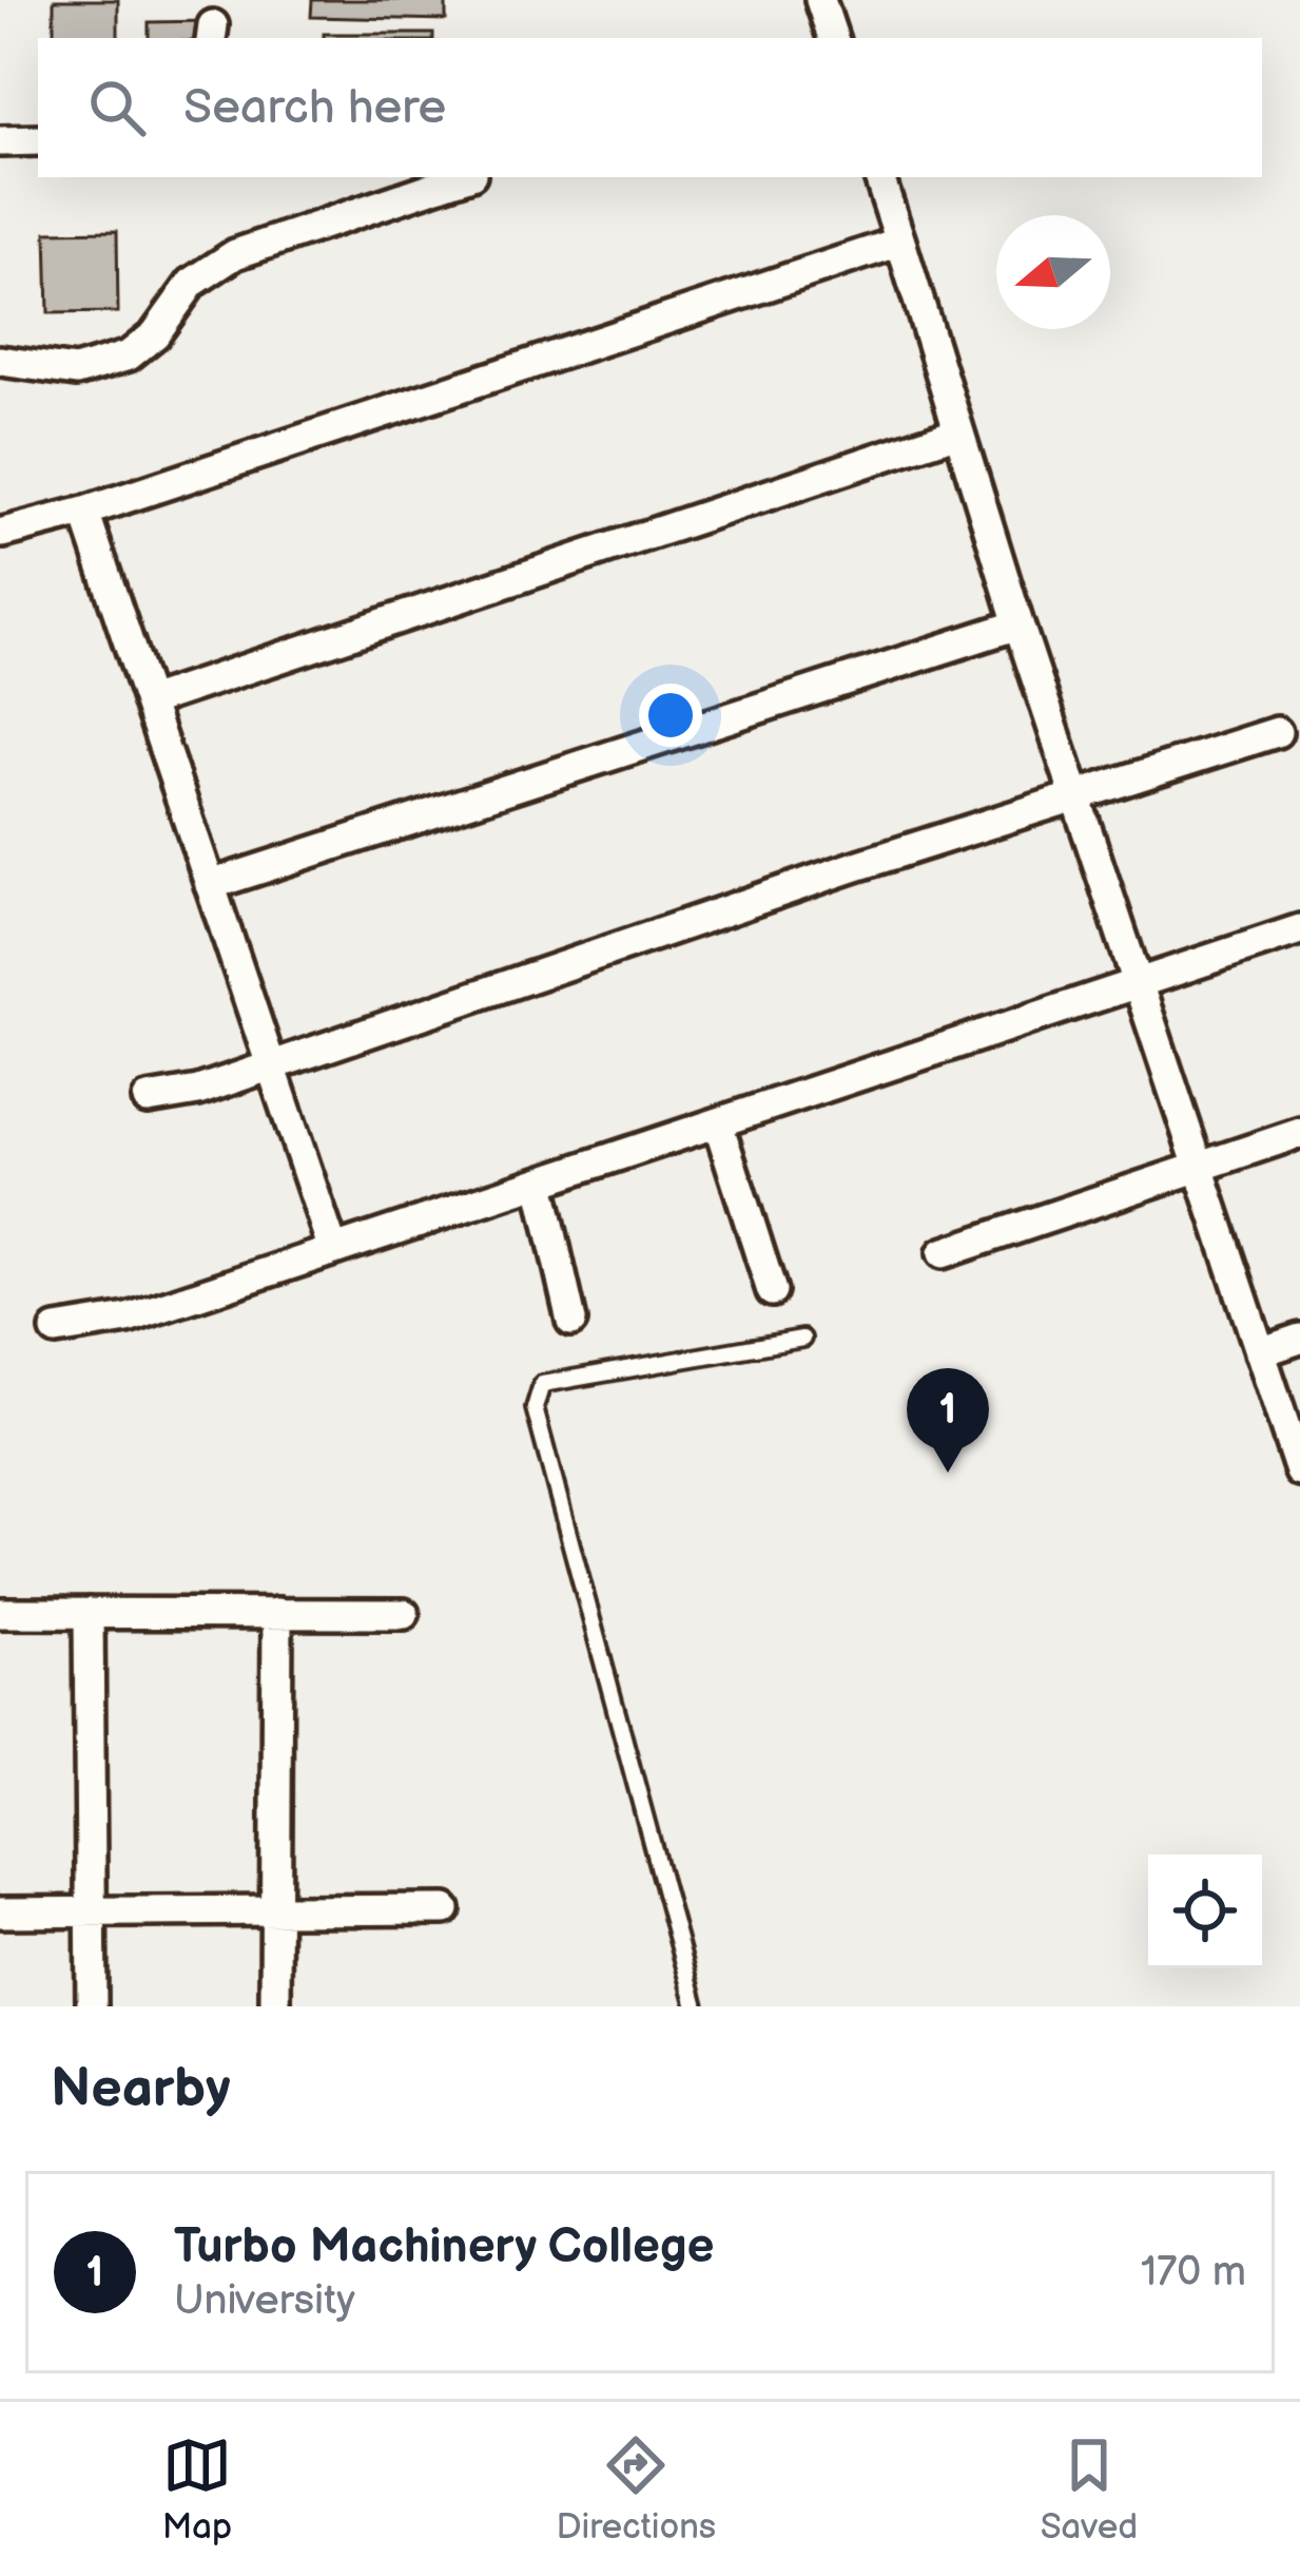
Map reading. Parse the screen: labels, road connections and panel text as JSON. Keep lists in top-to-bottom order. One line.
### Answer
{"north":"left","page":{"search":"Search here","pins":"1","heading":"Nearby","list":[{"mark":"1","name":"Turbo Machinery College","note":"University","value":"170 m"}],"nav":["Map","Directions","Saved"]}}
